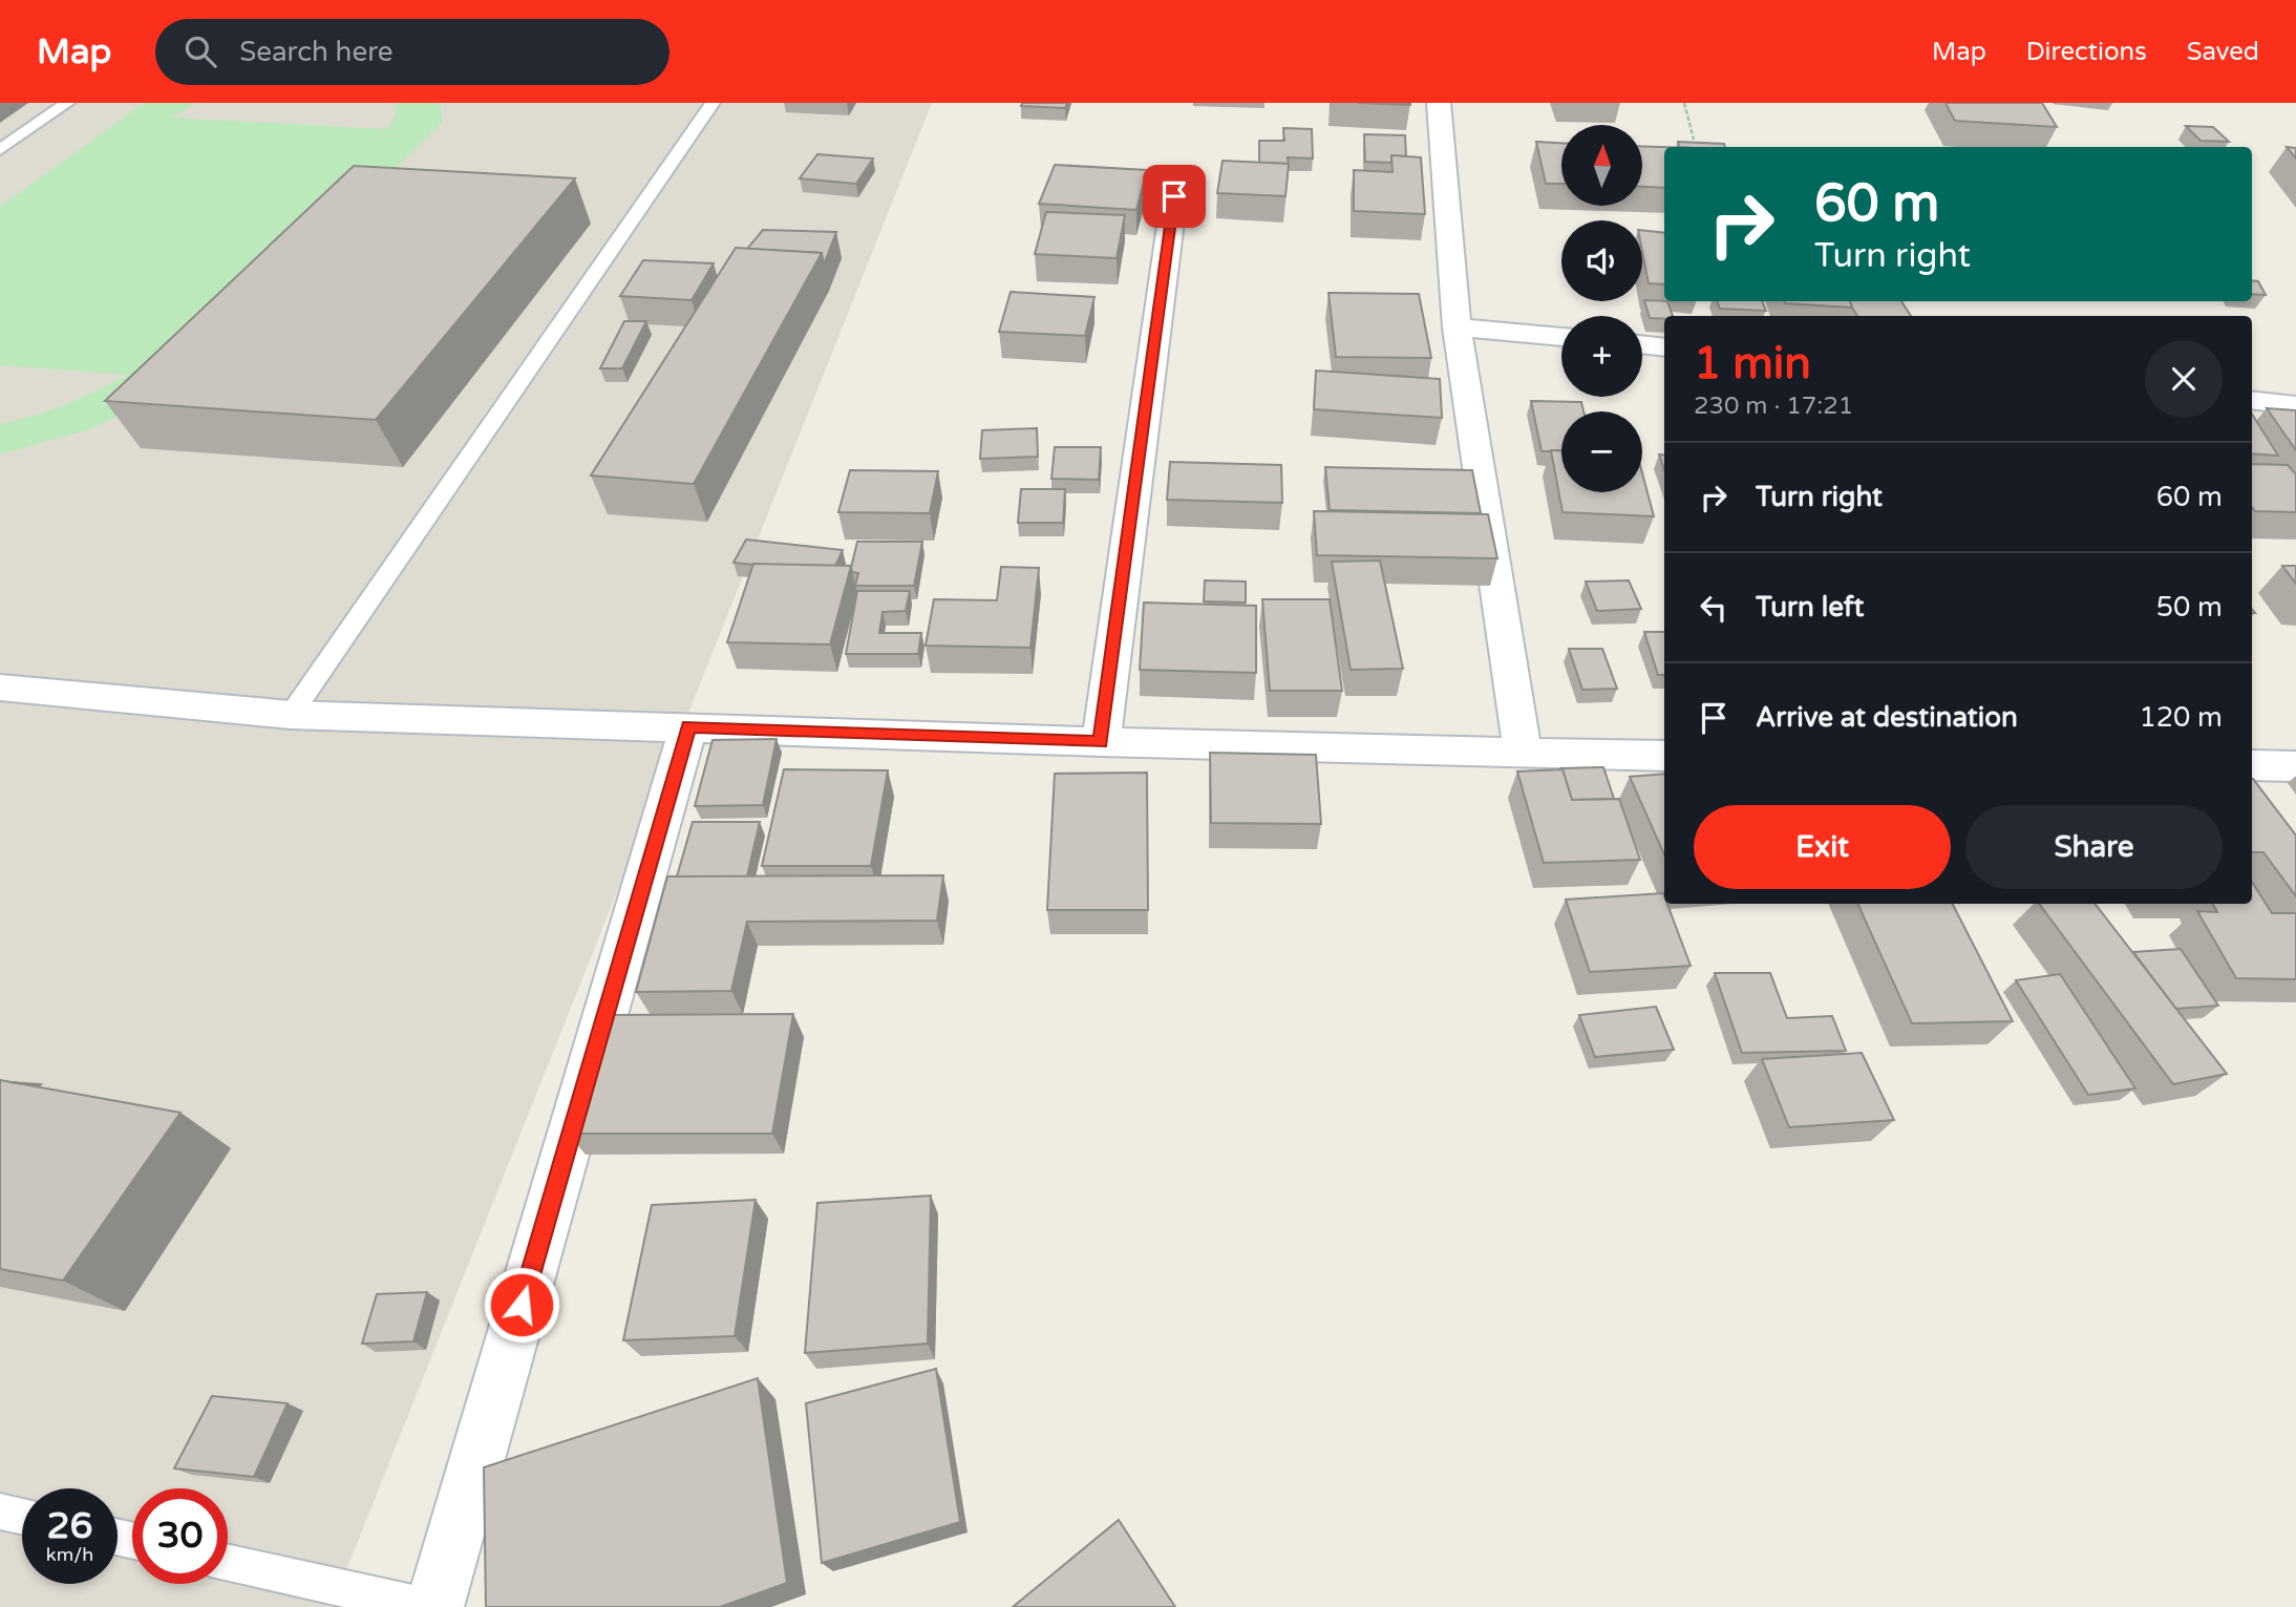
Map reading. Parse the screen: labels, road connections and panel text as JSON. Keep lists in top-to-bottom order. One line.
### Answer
{"north":"top","page":{"header":"Map","search":"Search here","nav":["Map","Directions","Saved"],"map_buttons":["+","−"],"turn":["60 m","Turn right"],"heading":["1 min","230 m · 17:21"],"list":[{"name":"Turn right","value":"60 m"},{"name":"Turn left","value":"50 m"},{"name":"Arrive at destination","value":"120 m"}],"buttons":["Exit","Share"],"speed":"26 km/h","limit":"30"}}
